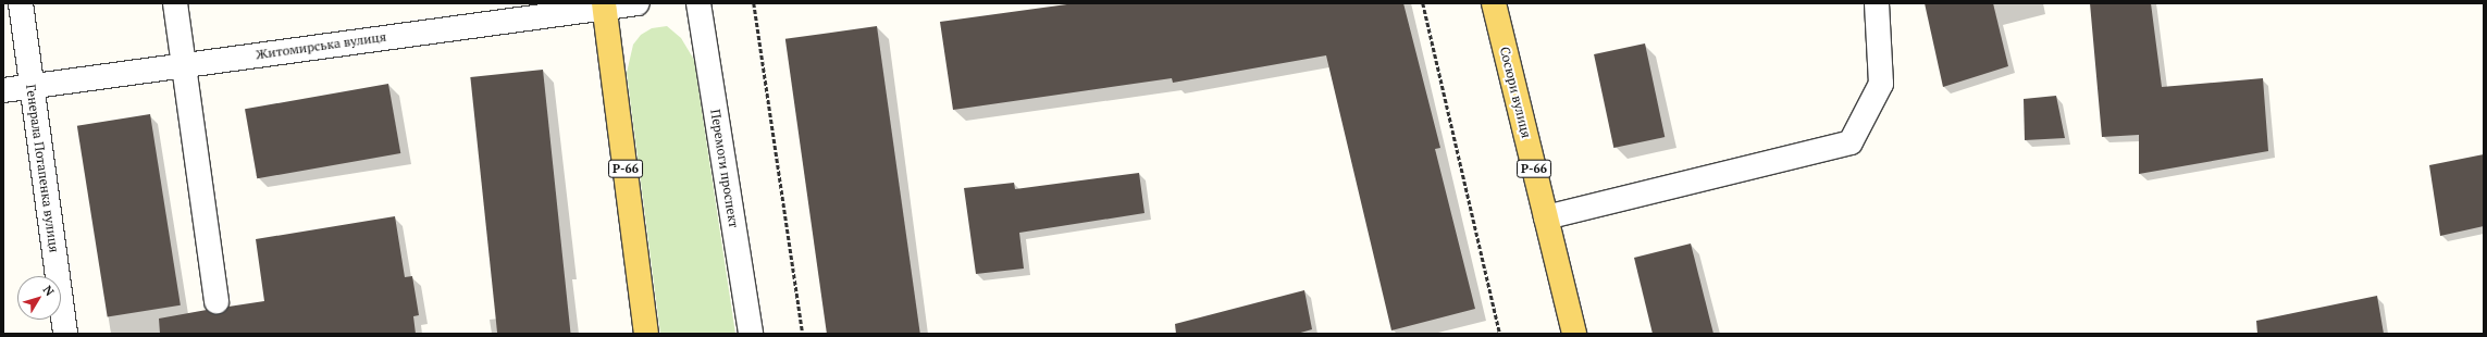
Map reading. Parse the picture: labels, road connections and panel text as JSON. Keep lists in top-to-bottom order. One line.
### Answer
{"streets":{"main road":["Сосюри вулиця","Р-66"],"street":["Житомирська вулиця","Генерала Потапенка вулиця","Перемоги проспект"]},"crossings":[["Житомирська вулиця","Генерала Потапенка вулиця"],["Житомирська вулиця","Р-66"]],"north":"top right"}
